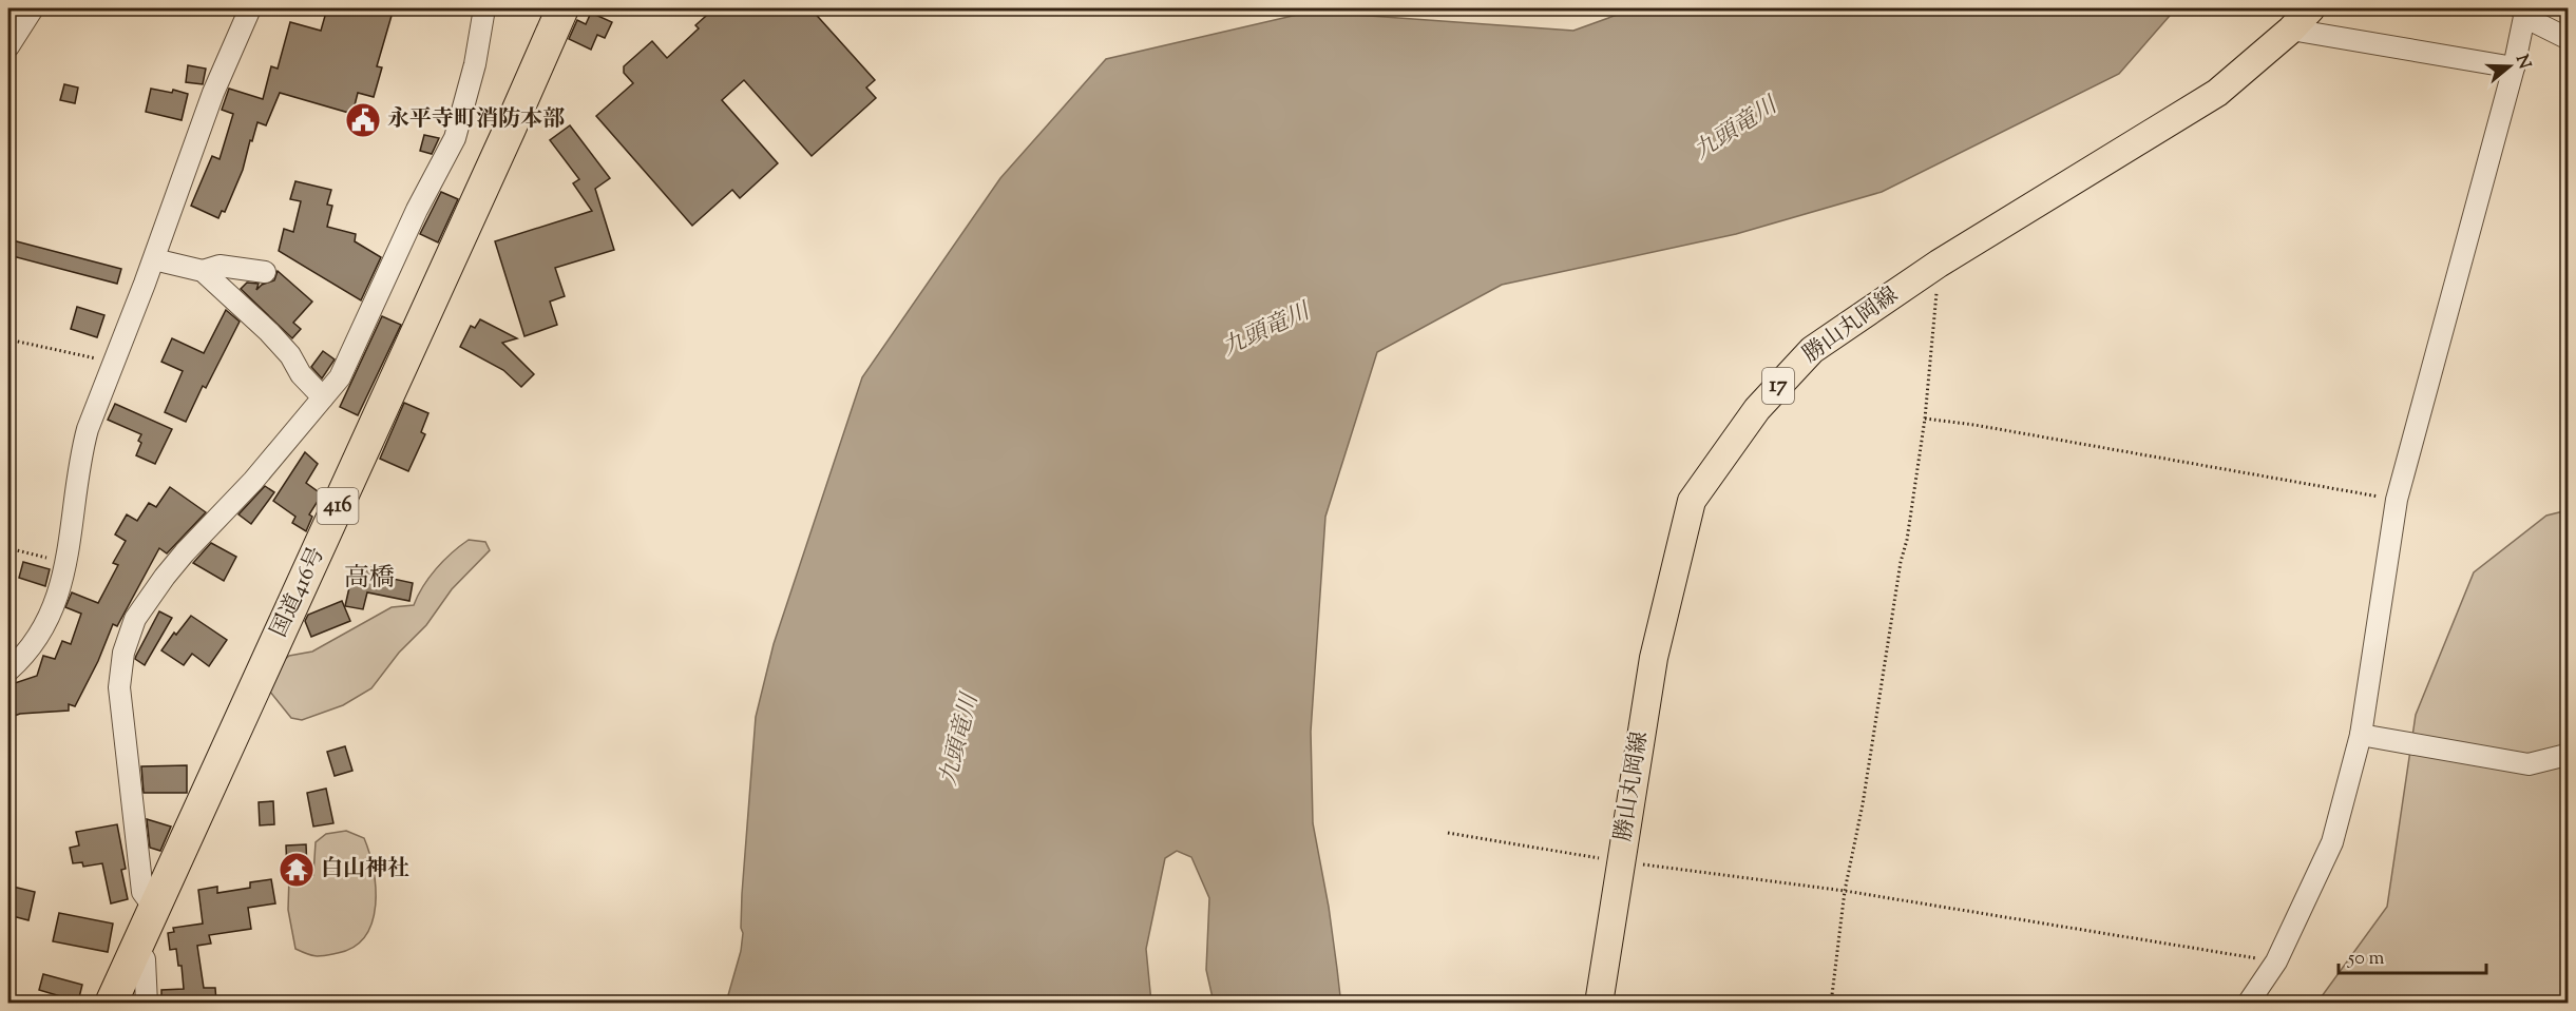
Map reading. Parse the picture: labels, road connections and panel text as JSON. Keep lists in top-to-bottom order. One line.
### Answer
{"streets":{"highway":["416","国道416号"],"main road":["勝山丸岡線","17"]},"districts":["高橋"],"water":["九頭竜川"],"places":{"public building":["永平寺町消防本部"],"temple":["白山神社"]},"scale_bar":"50 m","north":"right"}
